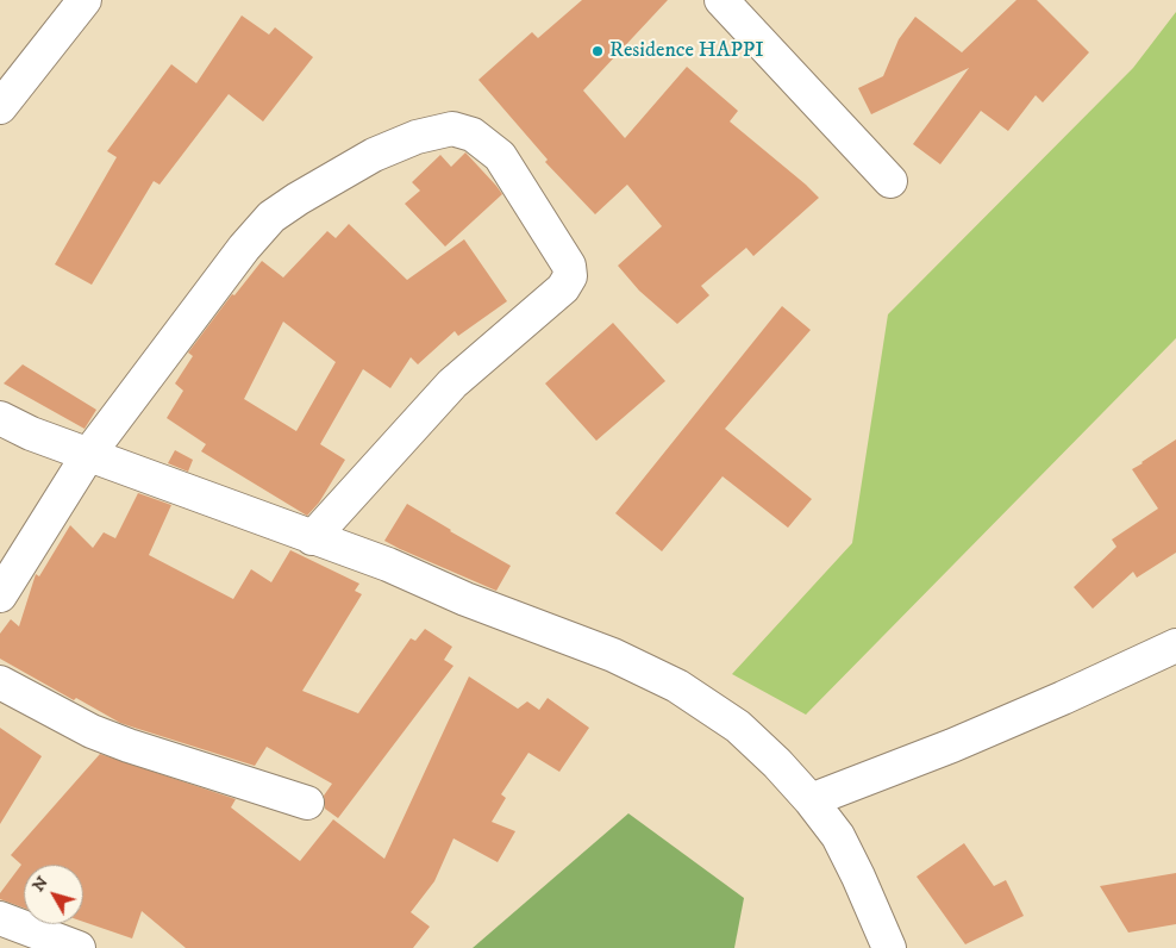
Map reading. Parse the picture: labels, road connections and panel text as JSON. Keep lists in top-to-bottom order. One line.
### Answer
{"places":["Residence HAPPI"],"north":"top left"}
